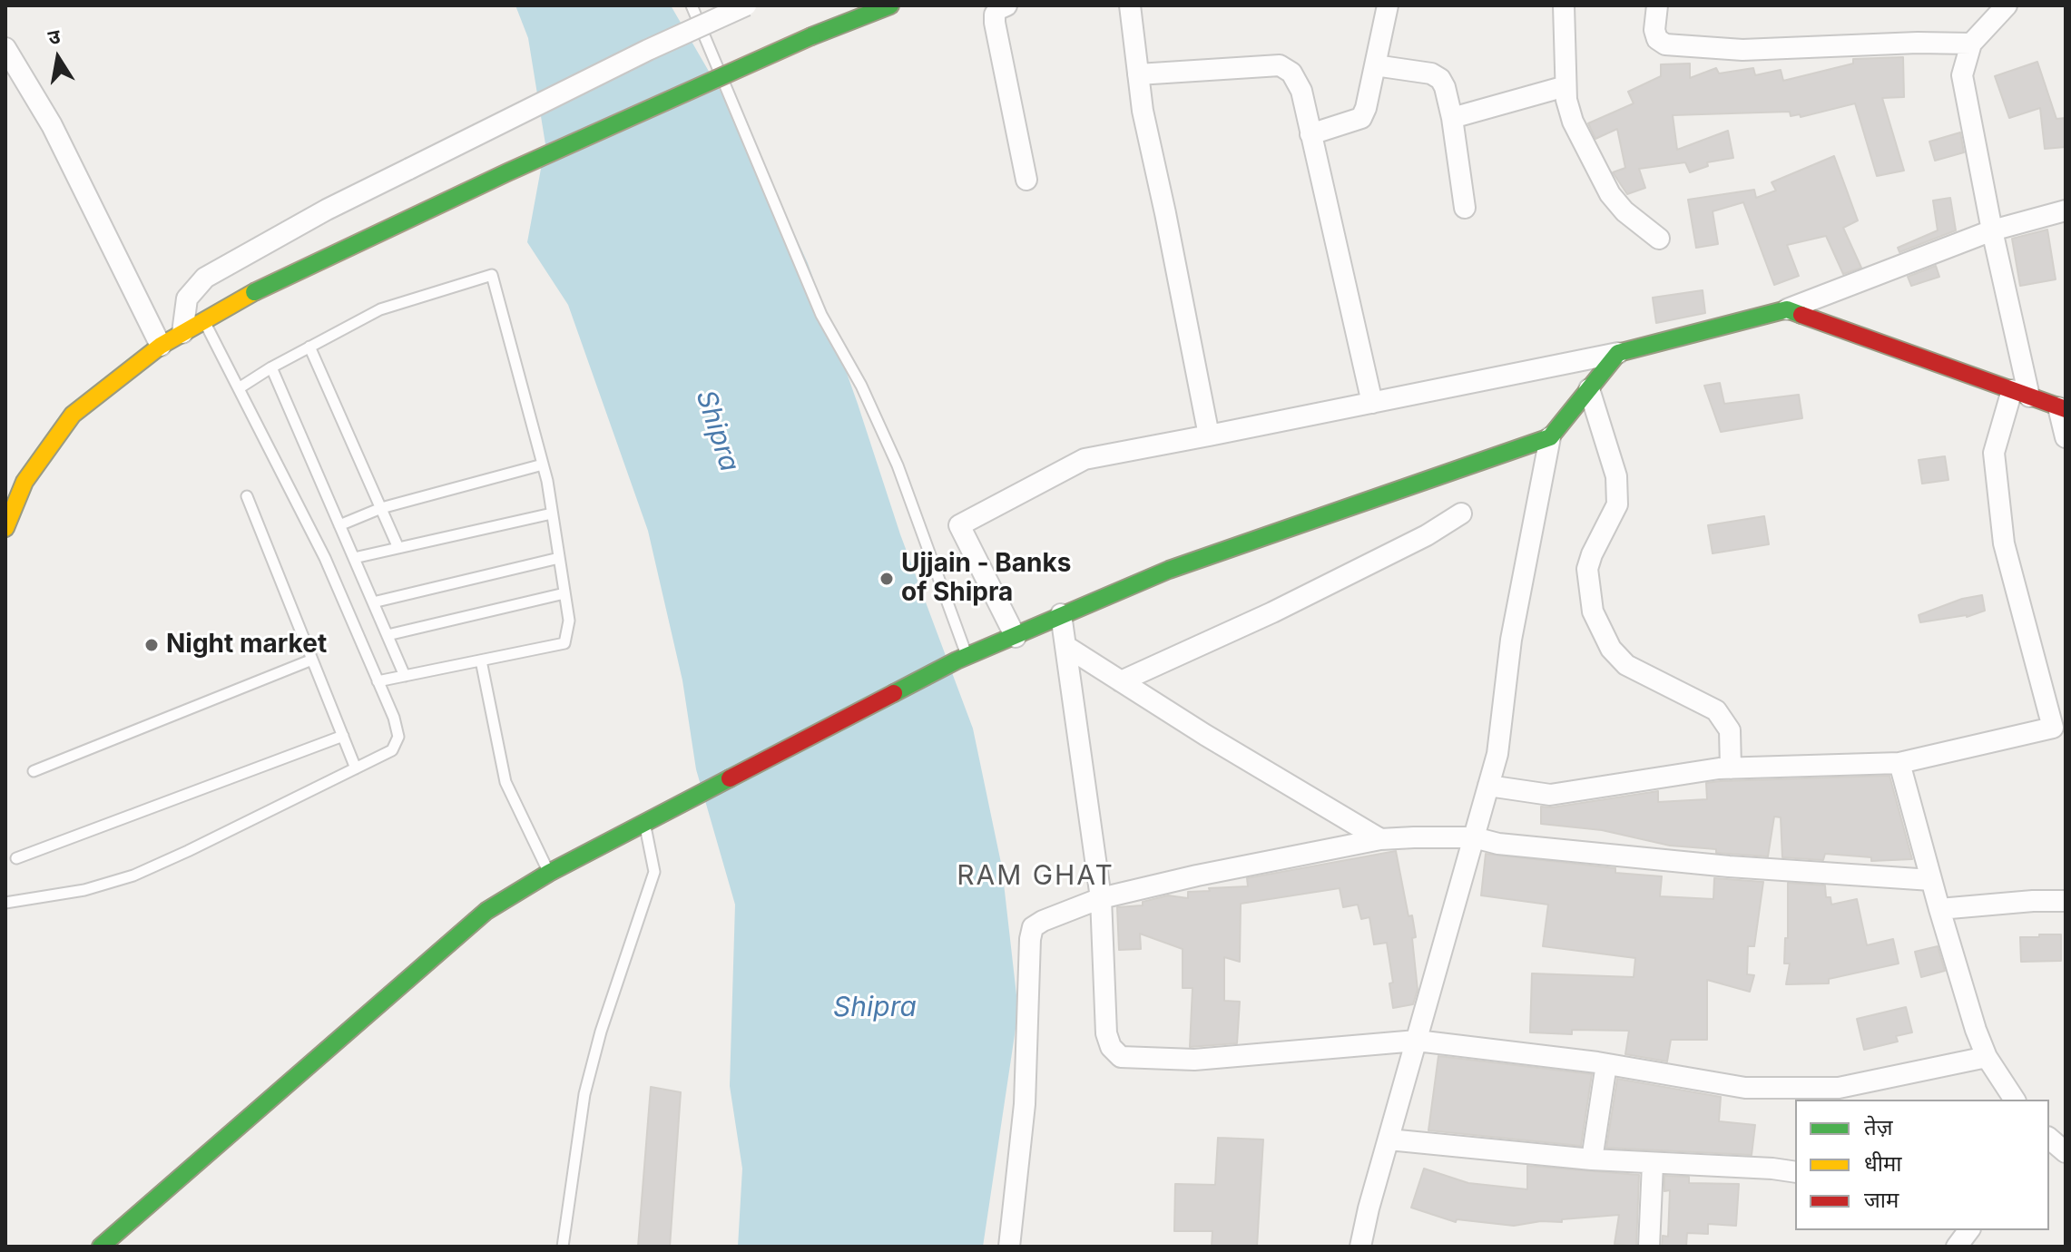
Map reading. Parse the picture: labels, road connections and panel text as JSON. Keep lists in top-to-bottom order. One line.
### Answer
{"districts":["RAM GHAT"],"water":["Shipra"],"places":["Ujjain - Banks of Shipra","Night market"],"legend":["तेज़","धीमा","जाम"],"north":"top"}
